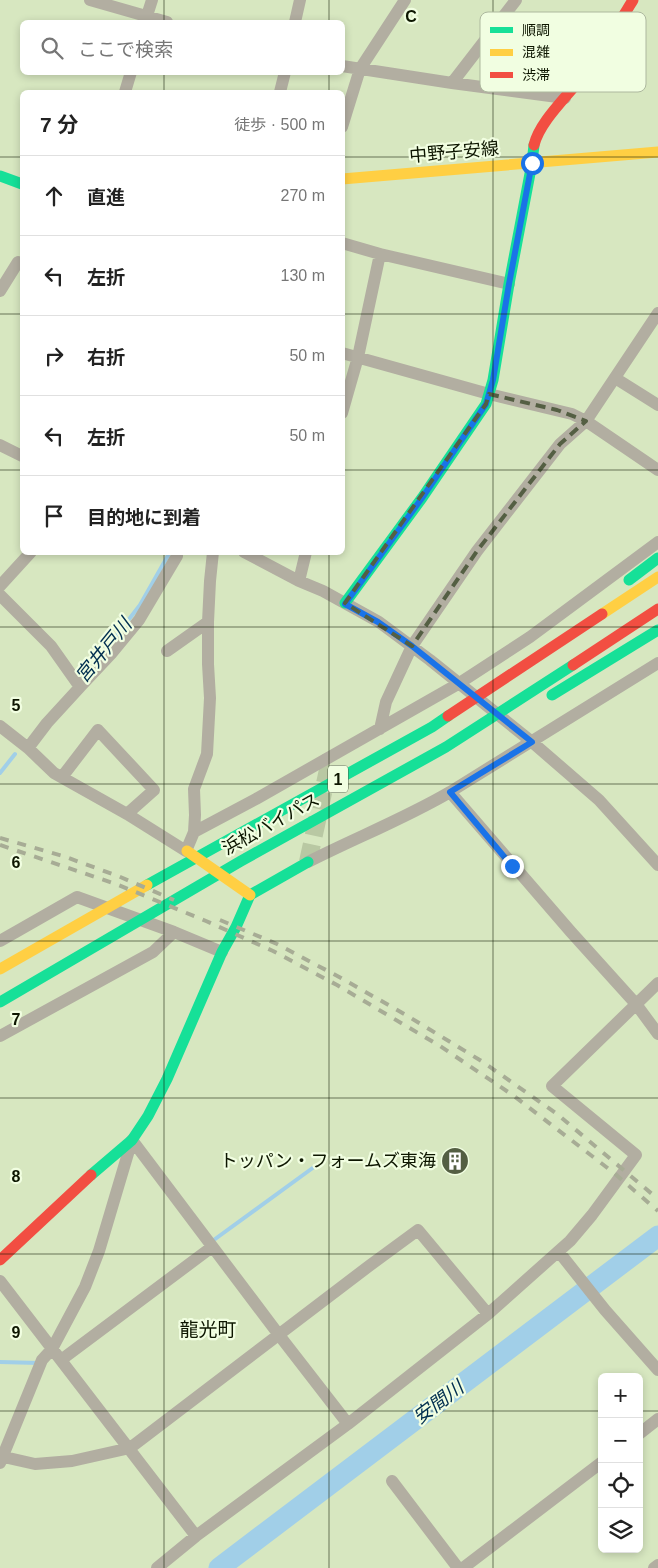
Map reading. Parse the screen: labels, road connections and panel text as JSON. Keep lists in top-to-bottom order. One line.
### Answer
{"streets":{"main road":["中野子安線","1","浜松バイパス"]},"districts":["龍光町"],"water":["宮井戸川","安間川"],"places":{"building":["トッパン・フォームズ東海"]},"legend":["順調","混雑","渋滞"],"page":{"search":"ここで検索","heading":["7 分","徒歩 · 500 m"],"list":[["直進","270 m"],["左折","130 m"],["右折","50 m"],["左折","50 m"],"目的地に到着"],"map_buttons":["+","−"]},"grid":{"columns":["C"],"rows":["5","6","7","8","9"]}}
